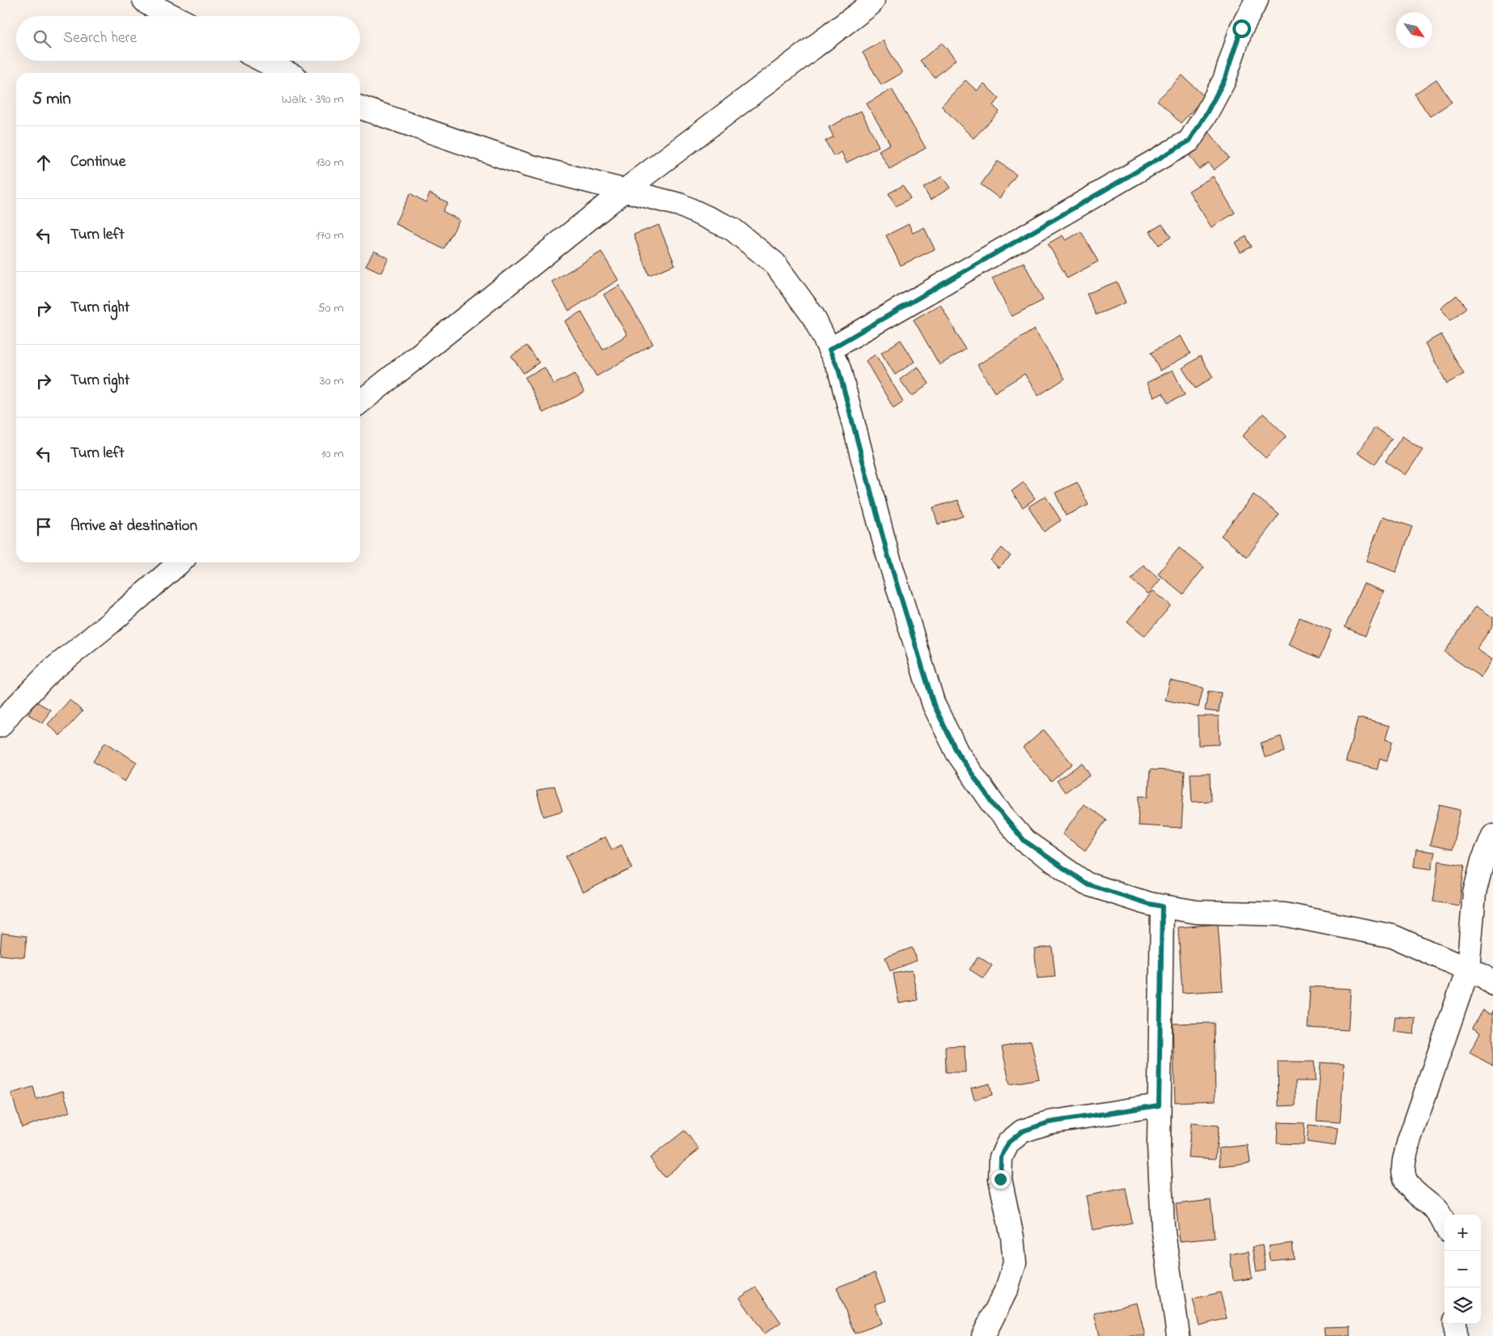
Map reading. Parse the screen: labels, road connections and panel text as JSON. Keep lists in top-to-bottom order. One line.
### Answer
{"north":"bottom right","page":{"search":"Search here","heading":["5 min","Walk · 390 m"],"list":[["Continue","130 m"],["Turn left","170 m"],["Turn right","50 m"],["Turn right","30 m"],["Turn left","10 m"],"Arrive at destination"],"map_buttons":["+","−"]}}
